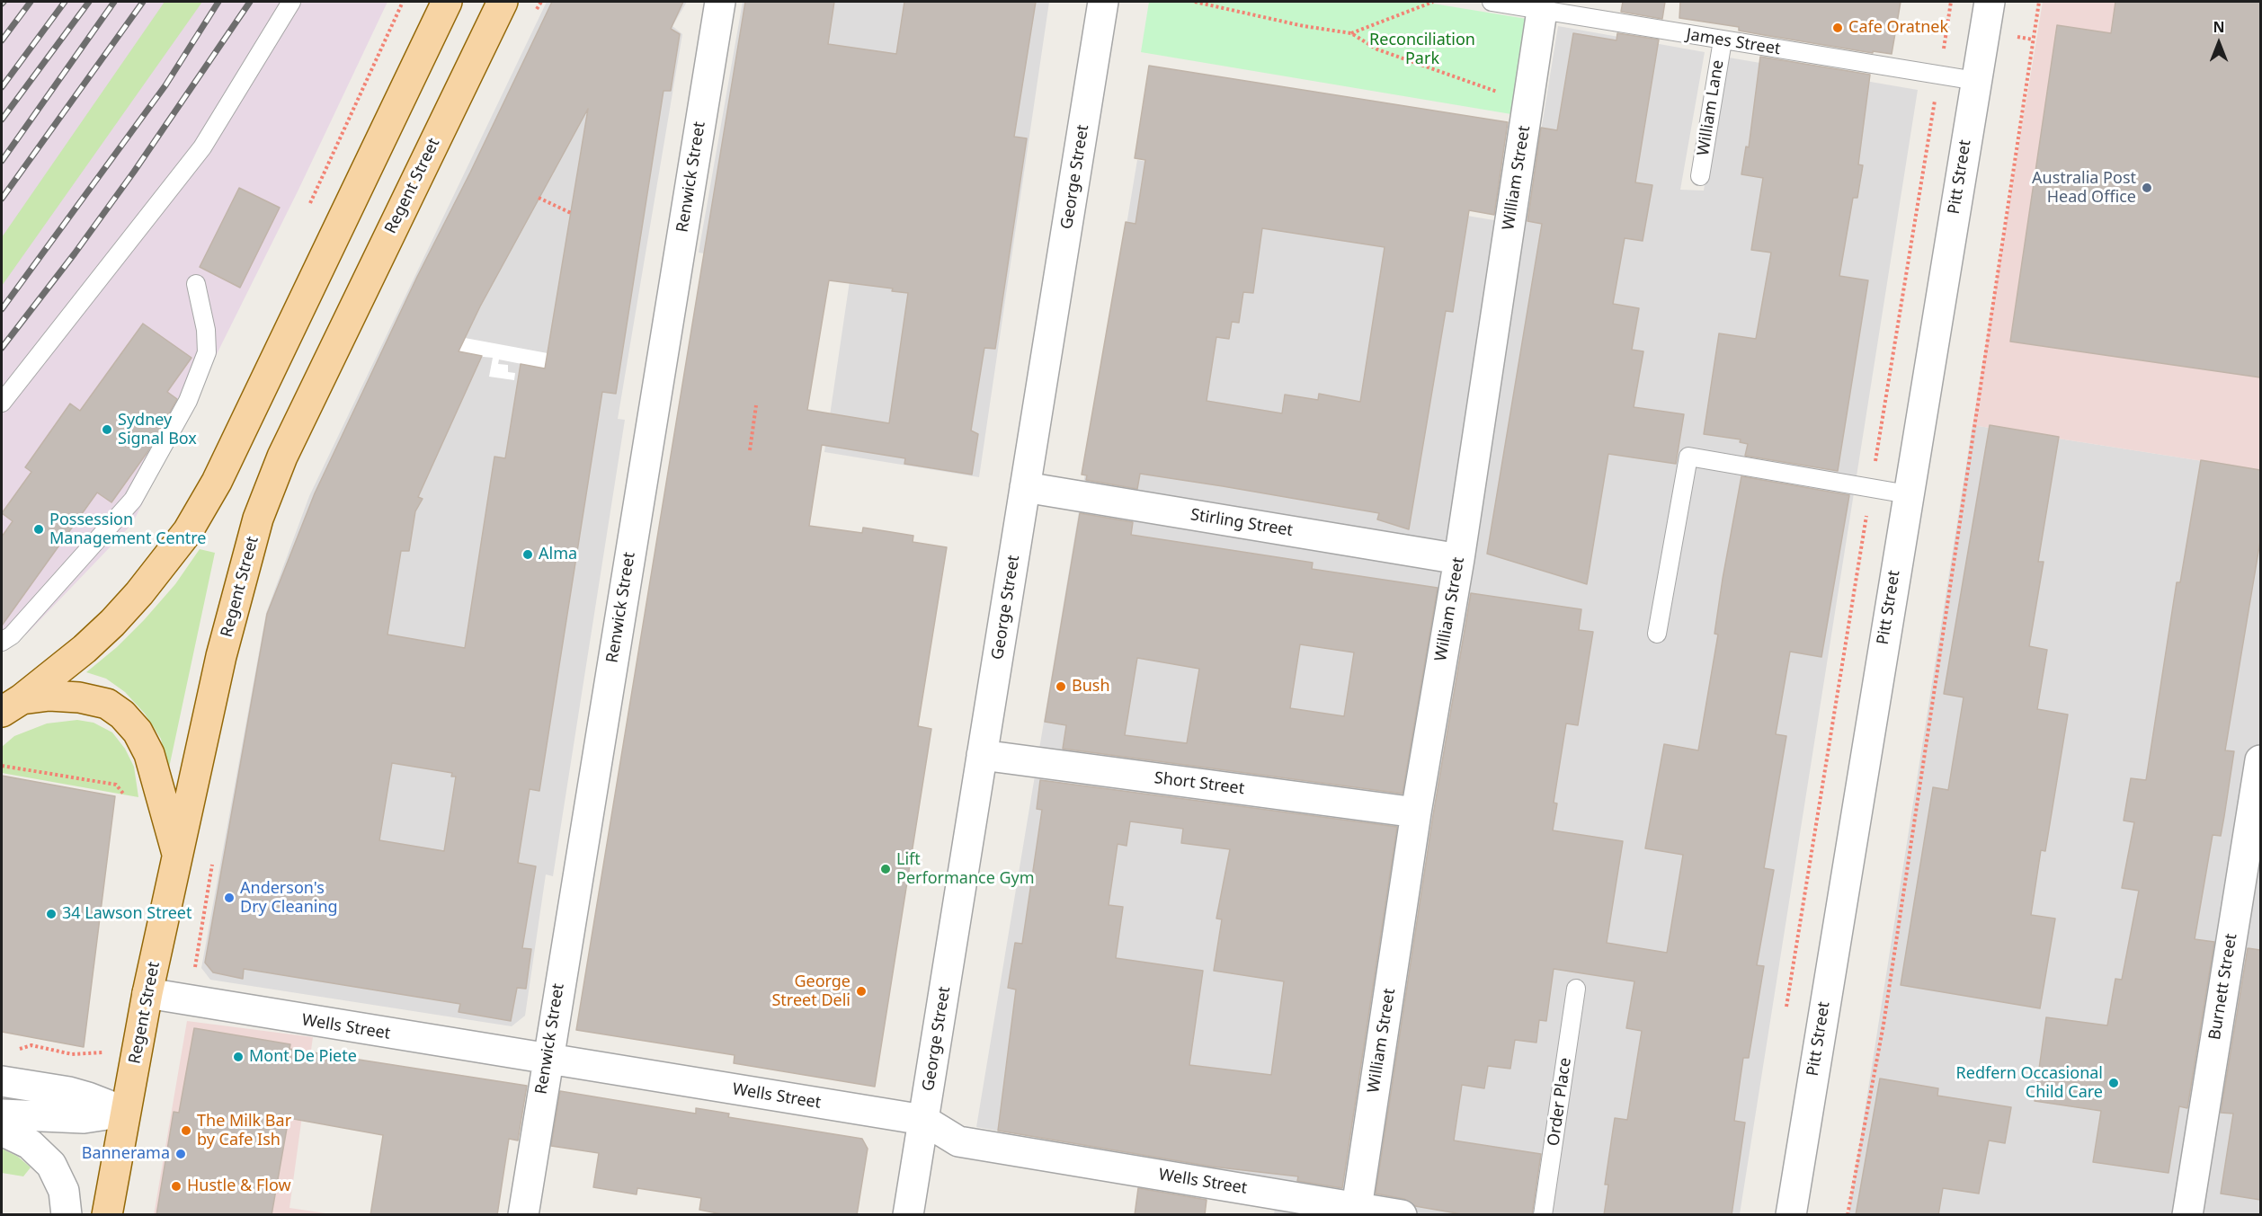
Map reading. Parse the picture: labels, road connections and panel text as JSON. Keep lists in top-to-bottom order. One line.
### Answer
{"streets":{"main road":["Regent Street"],"street":["Renwick Street","George Street","Pitt Street","William Street","Stirling Street","Short Street","Burnett Street","Wells Street"],"lane":["James Street","William Lane","Order Place"]},"crossings":[["James Street","William Lane"],["James Street","Pitt Street"],["James Street","William Street"],["Renwick Street","Wells Street"],["George Street","Stirling Street"],["George Street","Short Street"],["George Street","Wells Street"],["William Street","Stirling Street"],["William Street","Short Street"],["William Street","Wells Street"],["Regent Street","Wells Street"]],"parks":["Reconciliation Park"],"places":["Cafe Oratnek","Australia Post Head Office","Sydney Signal Box","Possession Management Centre","Alma","Bush","Lift Performance Gym","Anderson's Dry Cleaning","34 Lawson Street","George Street Deli","Mont De Piete","Redfern Occasional Child Care","The Milk Bar by Cafe Ish","Bannerama","Hustle & Flow"],"north":"top"}
